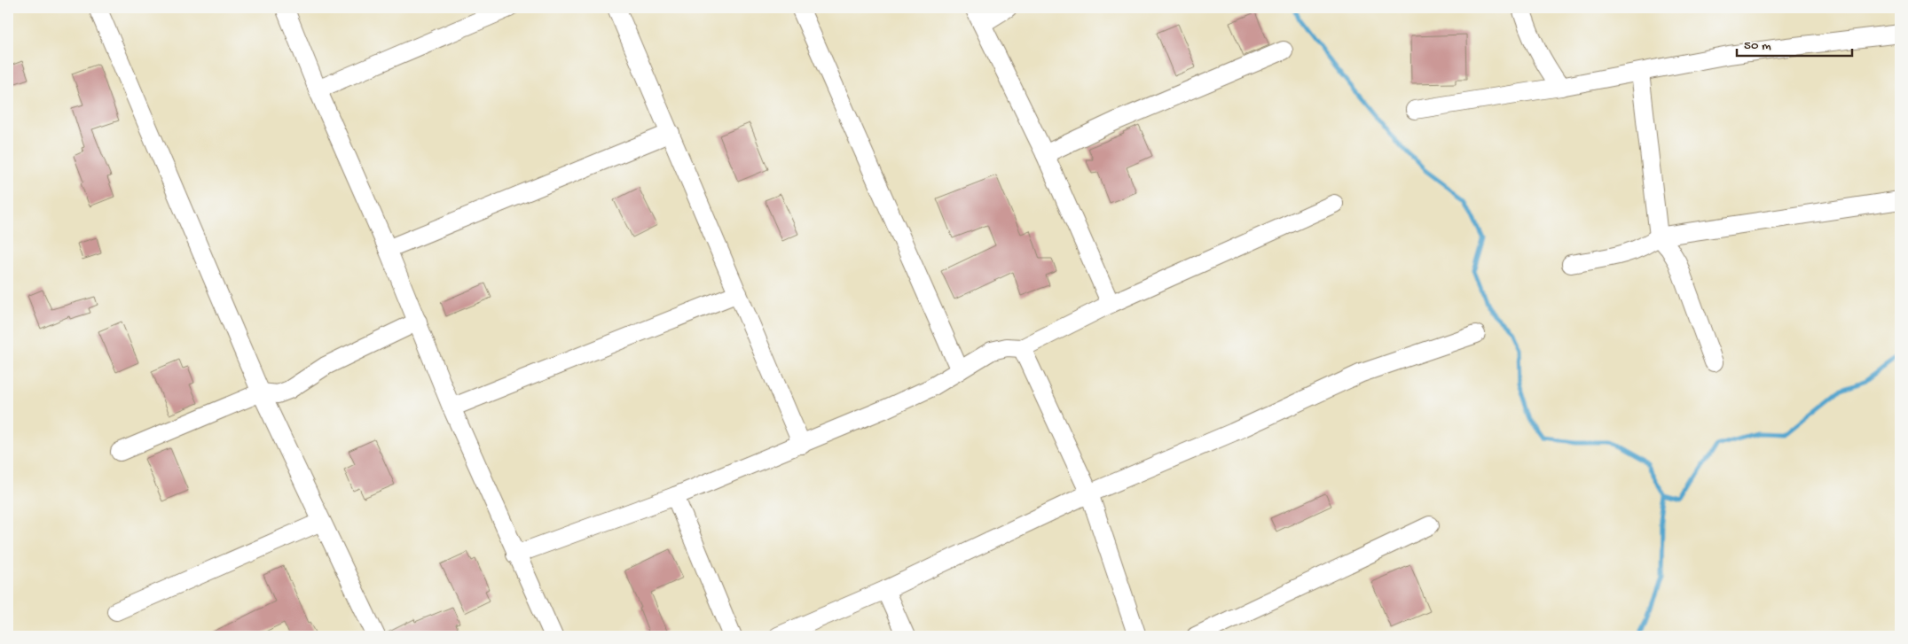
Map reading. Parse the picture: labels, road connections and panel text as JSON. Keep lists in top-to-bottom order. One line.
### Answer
{"scale_bar":"50 m"}
